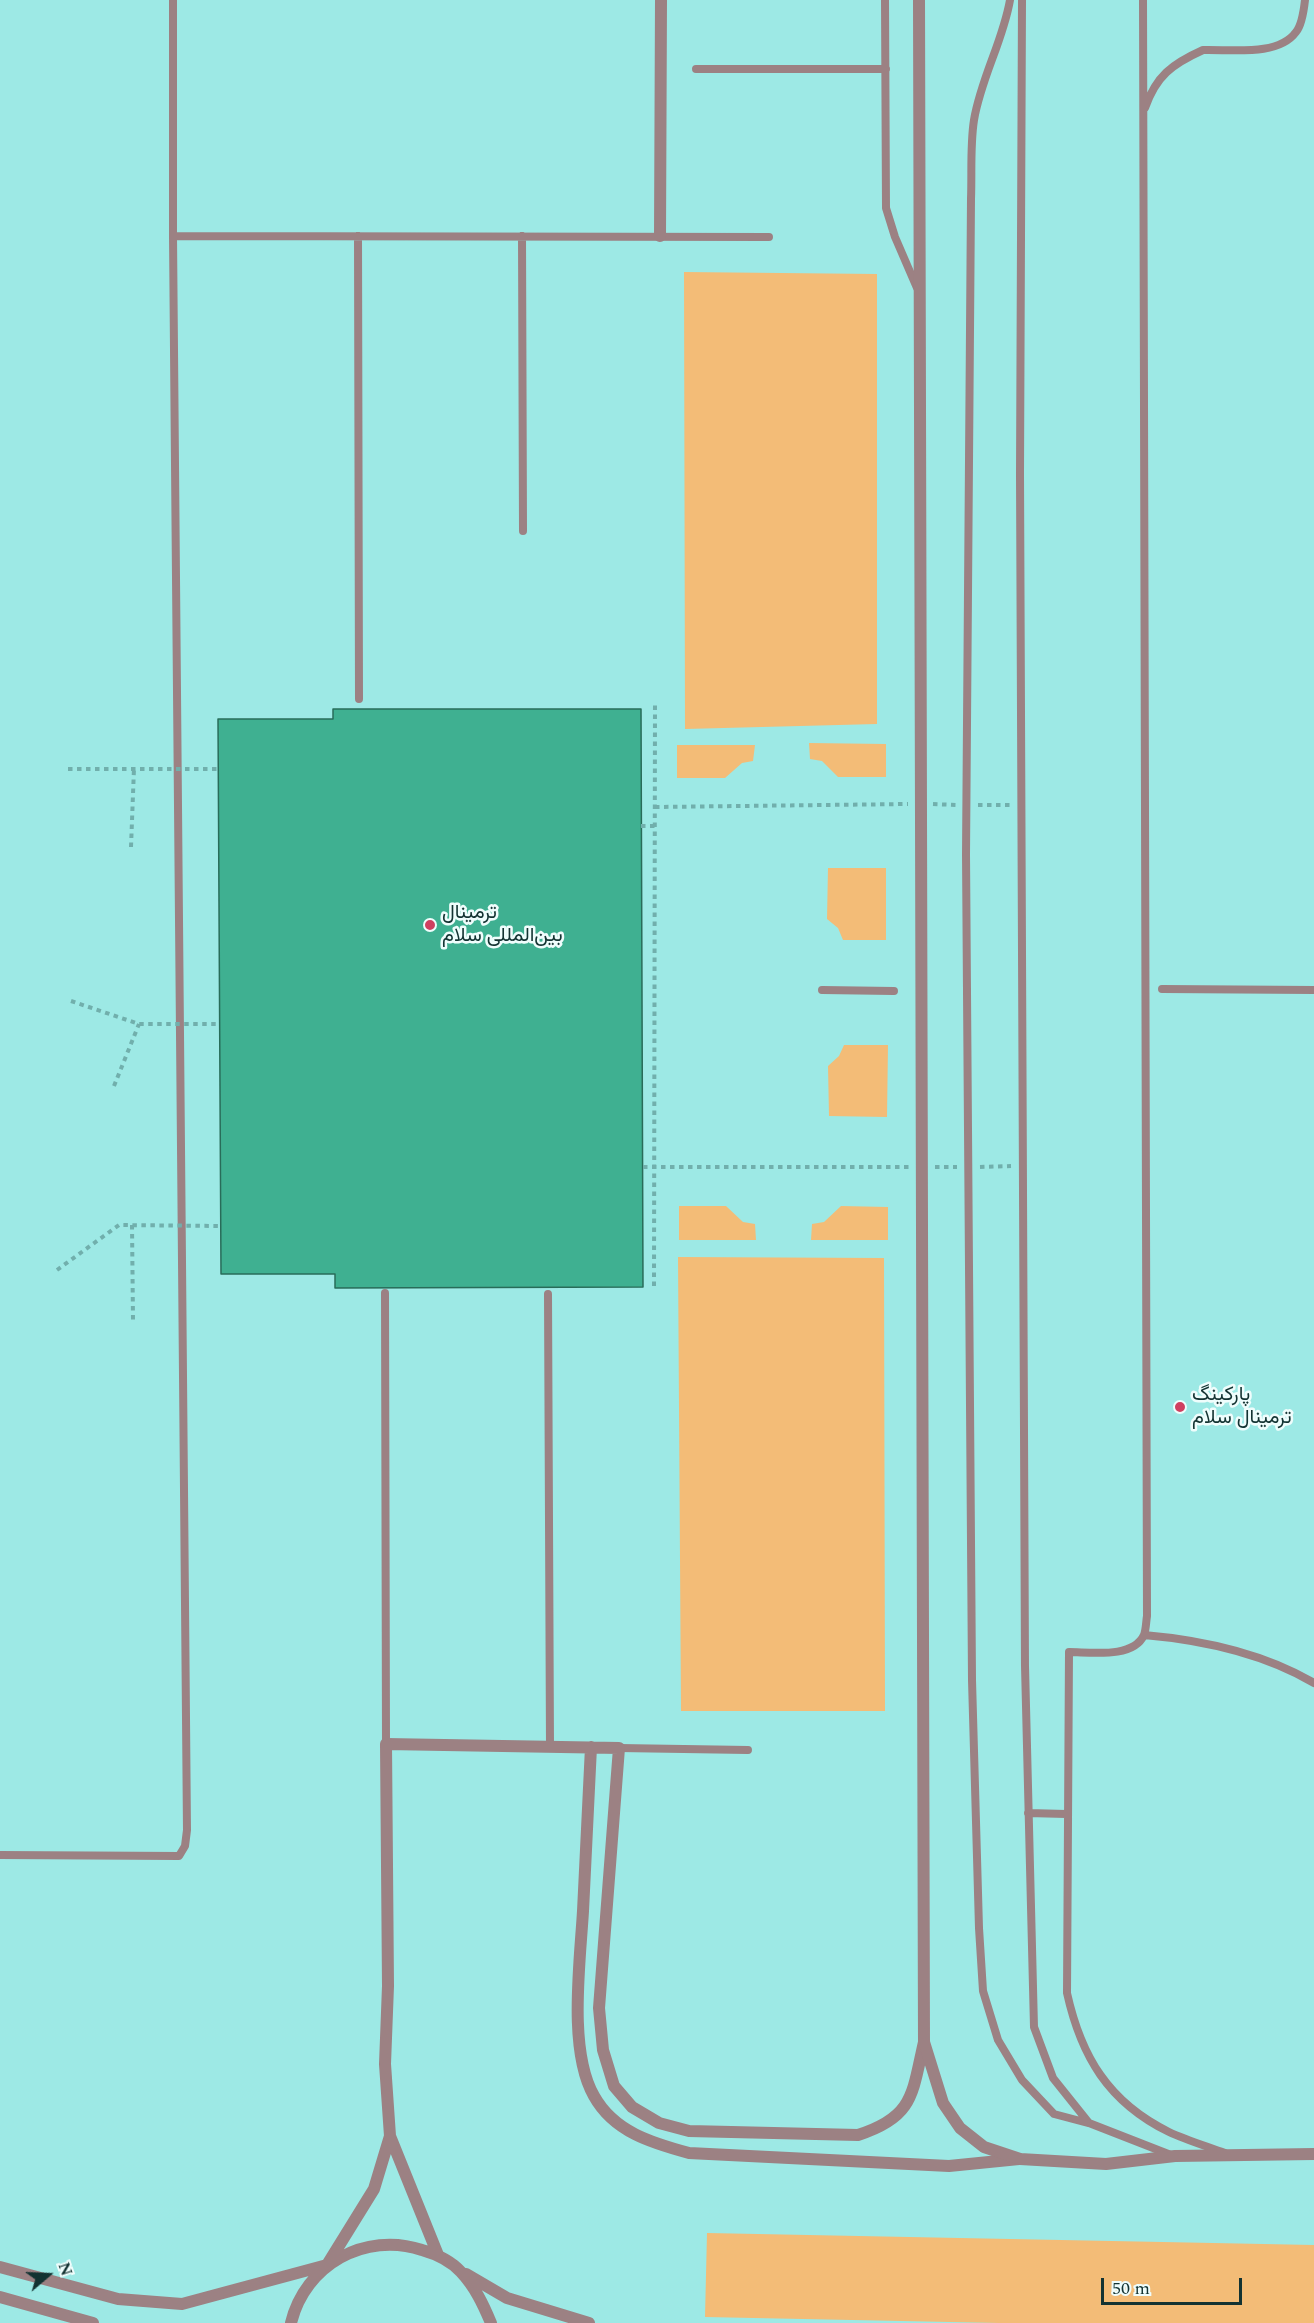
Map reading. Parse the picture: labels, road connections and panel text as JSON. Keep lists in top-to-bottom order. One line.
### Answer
{"places":["ترمینال بین‌المللی سلام","پارکینگ ترمینال سلام"],"scale_bar":"50 m","north":"right"}
